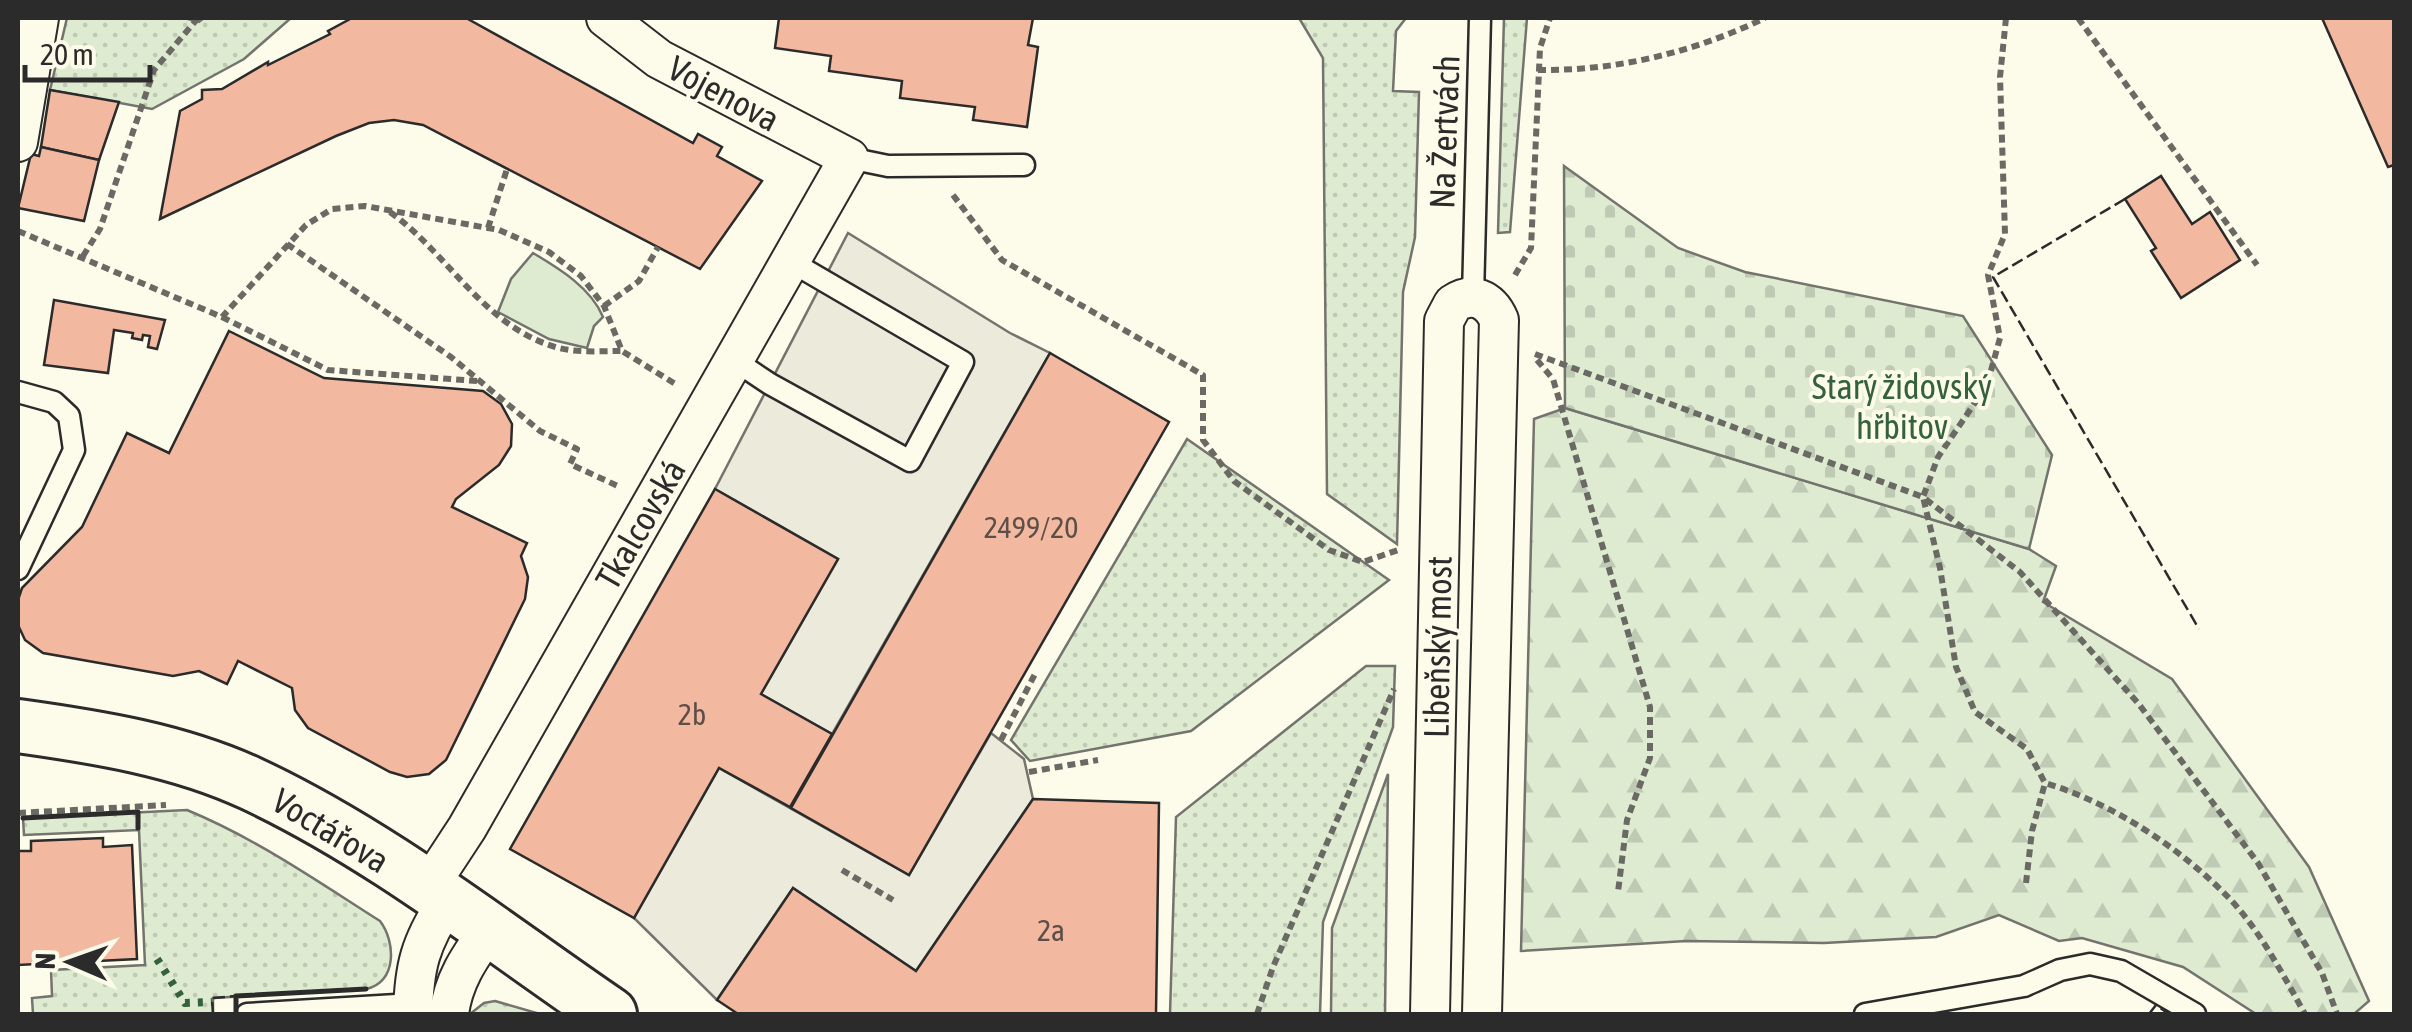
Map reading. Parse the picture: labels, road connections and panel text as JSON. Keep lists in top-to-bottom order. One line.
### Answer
{"streets":{"main road":["Voctářova"],"street":["Vojenova","Tkalcovská","Libeňský most"],"lane":["Na Žertvách"]},"crossings":[["Vojenova","Tkalcovská"],["Na Žertvách","Libeňský most"],["Tkalcovská","Voctářova"]],"parks":["Starý židovský hřbitov"],"house_numbers":["2499/20","2b","2a"],"scale_bar":"20 m","north":"left"}
